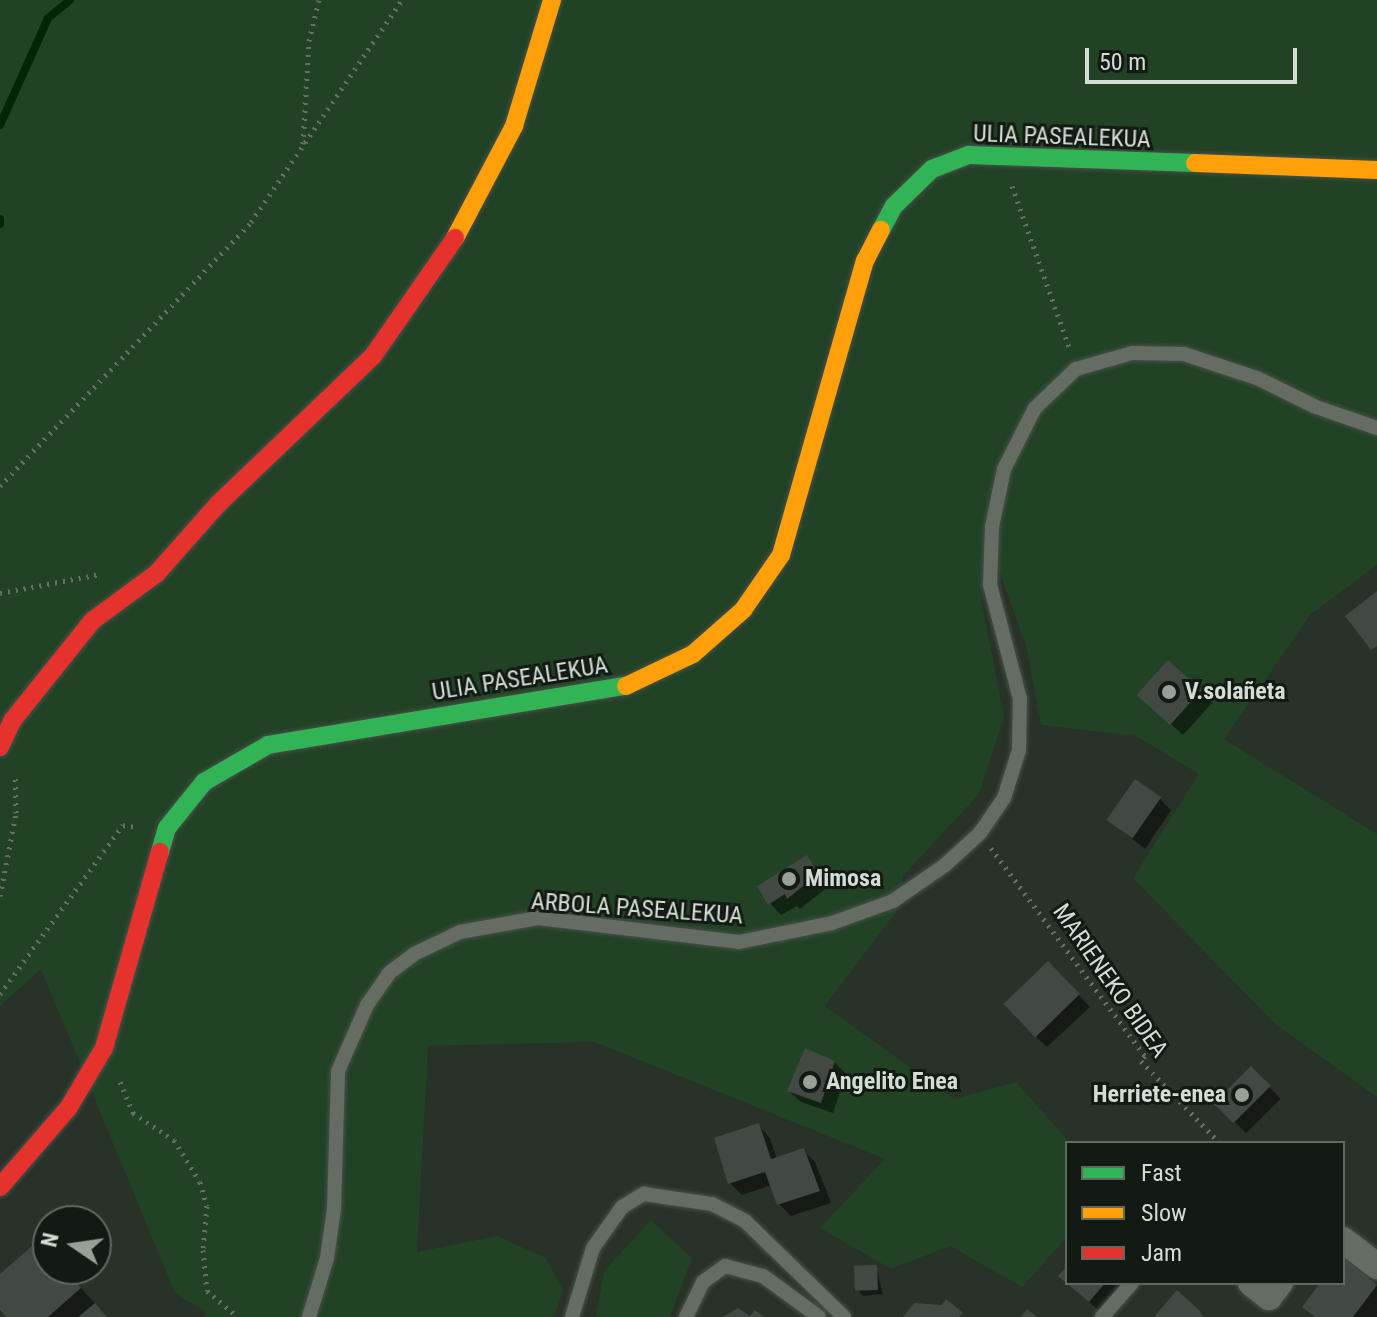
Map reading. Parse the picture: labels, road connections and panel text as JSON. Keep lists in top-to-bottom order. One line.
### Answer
{"streets":{"street":["ULIA PASEALEKUA"],"lane":["ARBOLA PASEALEKUA"],"path":["MARIENEKO BIDEA"]},"crossings":[["ARBOLA PASEALEKUA","MARIENEKO BIDEA"]],"places":["V.solañeta","Mimosa","Angelito Enea","Herriete-enea"],"legend":["Fast","Slow","Jam"],"scale_bar":"50 m","north":"left"}
